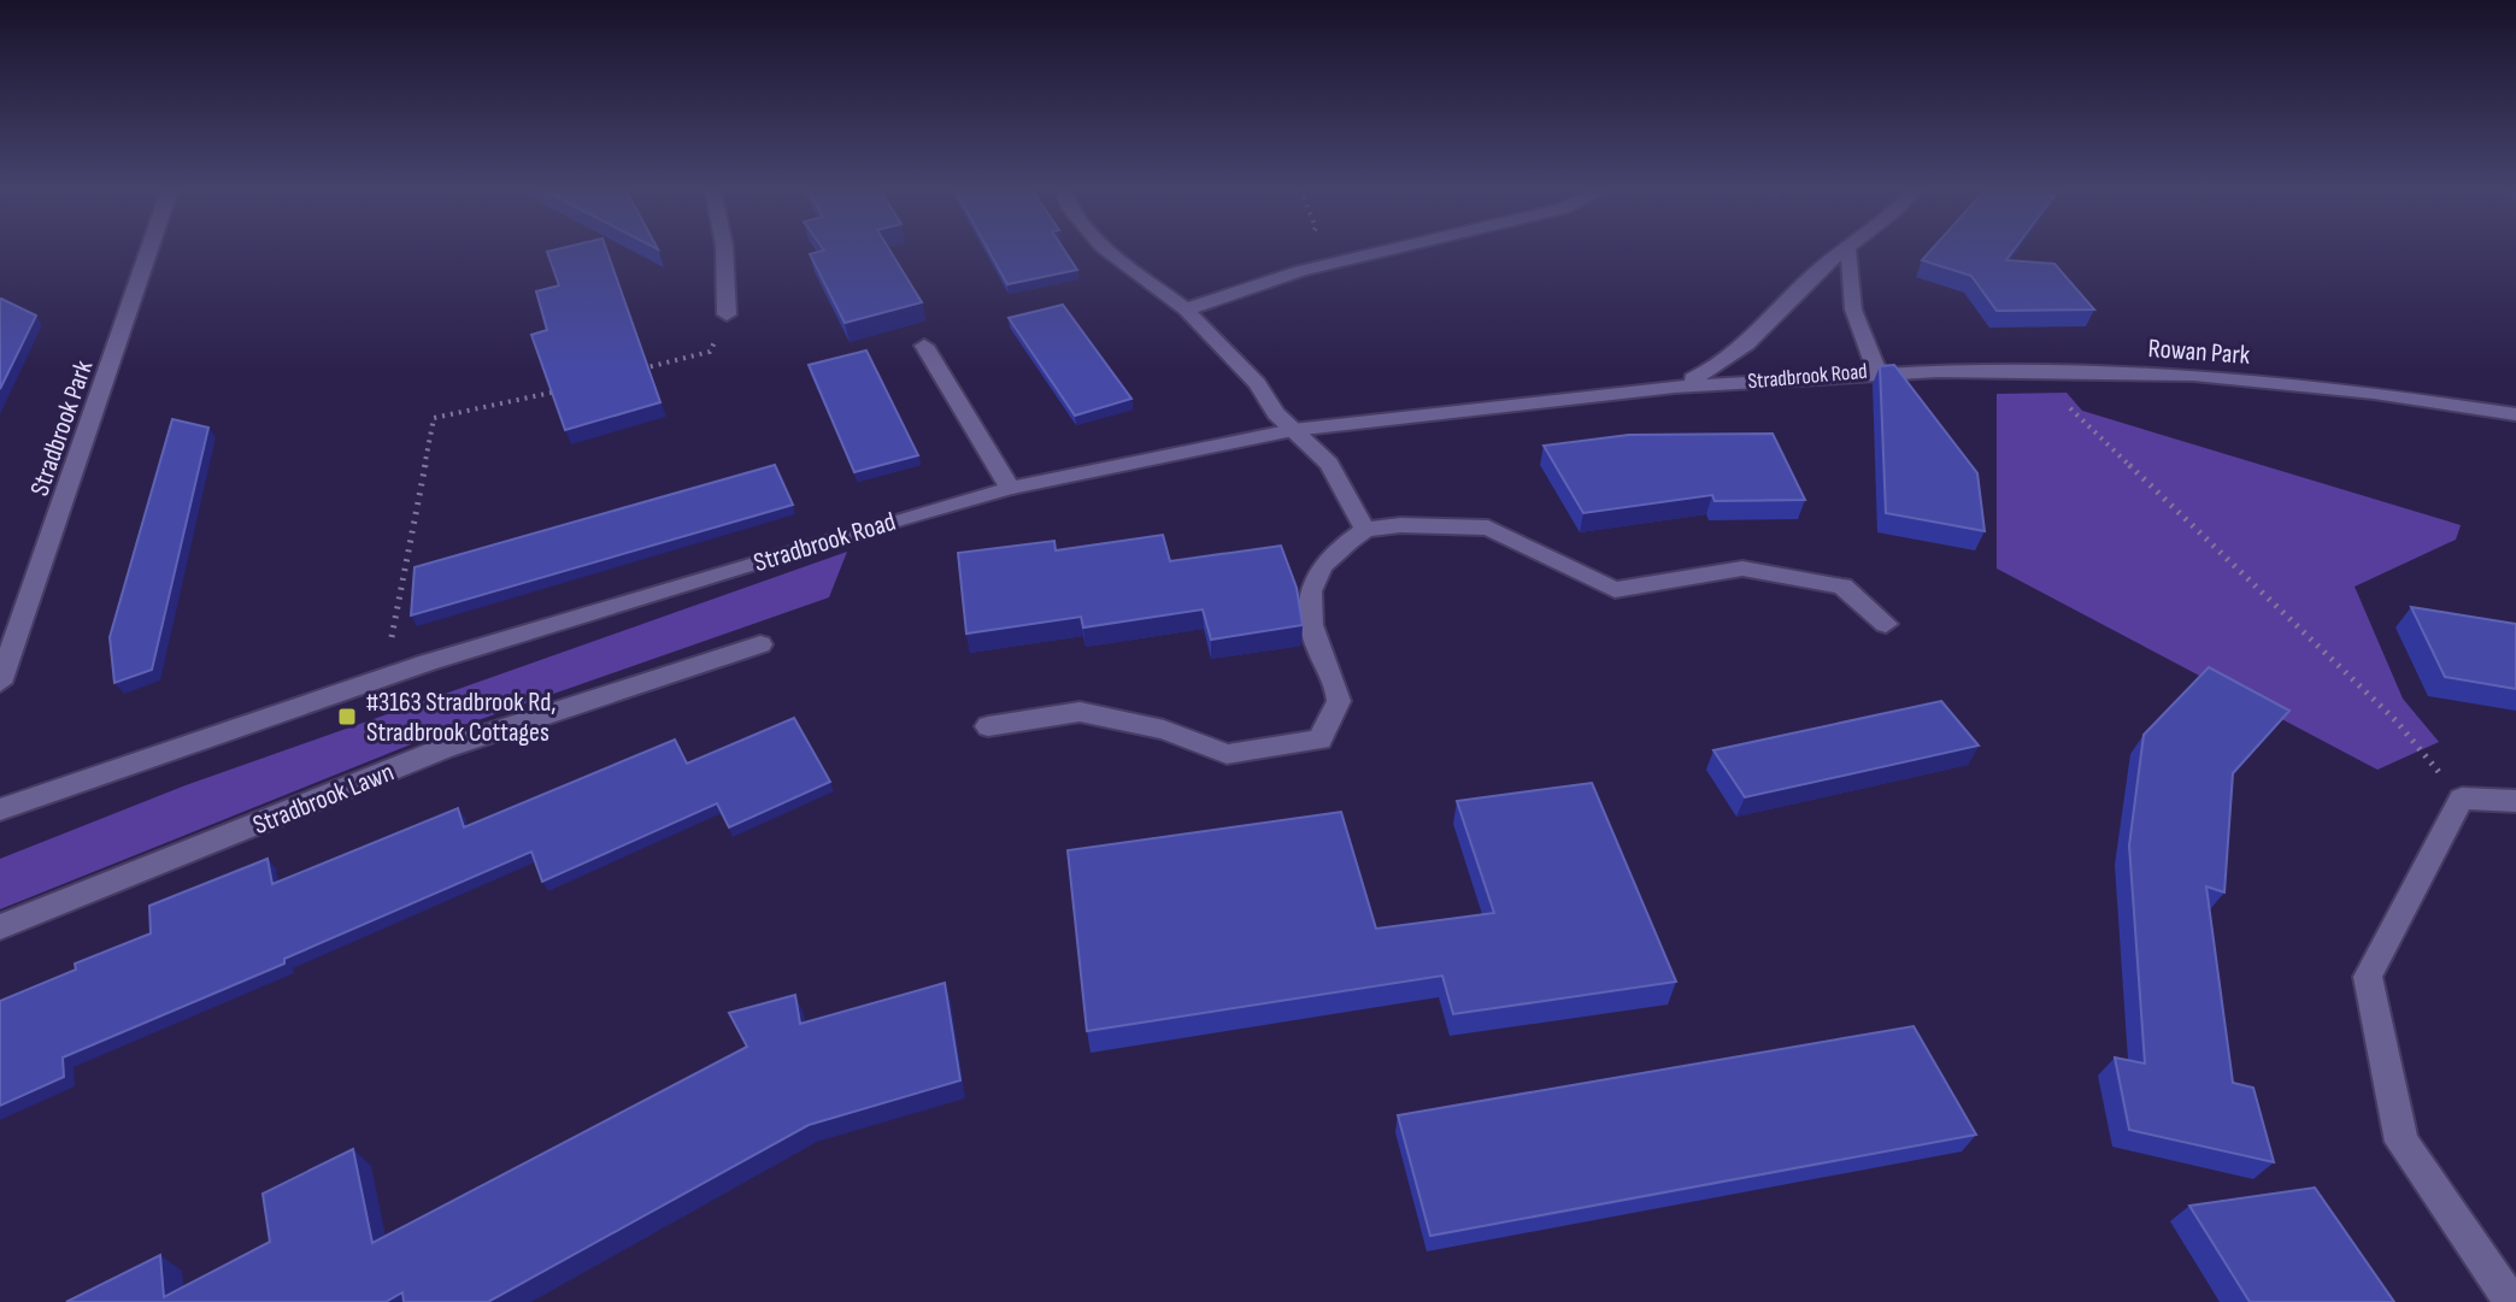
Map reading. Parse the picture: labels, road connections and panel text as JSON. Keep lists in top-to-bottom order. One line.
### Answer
{"streets":{"street":["Rowan Park","Stradbrook Road","Stradbrook Park","Stradbrook Lawn"]},"crossings":[["Rowan Park","Stradbrook Road"]],"places":{"transit":["#3163 Stradbrook Rd, Stradbrook Cottages"]}}
